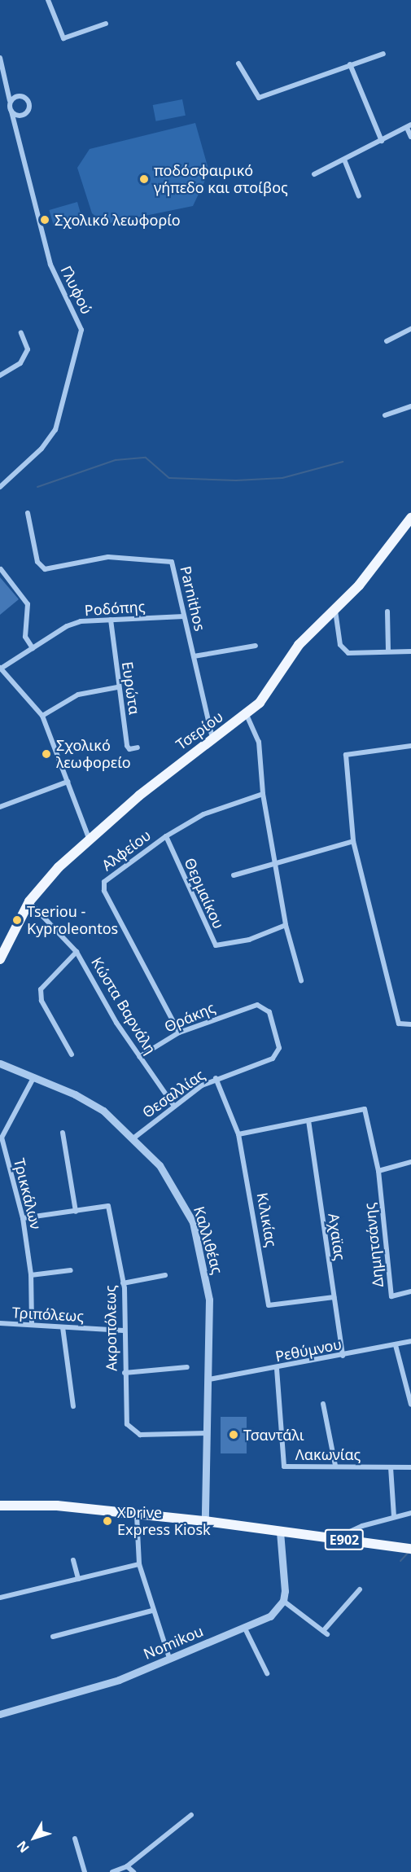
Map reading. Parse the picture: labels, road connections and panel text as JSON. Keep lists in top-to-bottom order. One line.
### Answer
{"streets":{"main road":["Τσερίου","E902"],"street":["Γλυφού","Parnithos","Ροδόπης","Ευρώτα","Αλφείου","Θερμαίκου","Κώστα Βαρνάλη","Θράκης","Θεσαλλίας","Τρικκάλων","Κιλικίας","Αχαϊας","Καλλιθέας","Δημητσάνης","Τριπόλεως","Ακροπόλεως","Ρεθύμνου","Λακωνίας","Nomikou"]},"crossings":[["Parnithos","Ροδόπης"],["Parnithos","Τσερίου"],["Ροδόπης","Ευρώτα"],["Τσερίου","Κώστα Βαρνάλη"],["Αλφείου","Θερμαίκου"],["Αλφείου","Θράκης"],["Κώστα Βαρνάλη","Θράκης"],["Κώστα Βαρνάλη","Θεσαλλίας"],["Θράκης","Θεσαλλίας"],["Θεσαλλίας","Κιλικίας"],["Θεσαλλίας","Καλλιθέας"],["Τρικκάλων","Καλλιθέας"],["Τρικκάλων","Τριπόλεως"],["Τρικκάλων","Ακροπόλεως"],["Κιλικίας","Αχαϊας"],["Αχαϊας","Ρεθύμνου"],["Καλλιθέας","Ακροπόλεως"],["Καλλιθέας","Ρεθύμνου"],["Καλλιθέας","E902"],["Τριπόλεως","Ακροπόλεως"],["Ρεθύμνου","Λακωνίας"]],"places":["ποδόσφαιρικό γήπεδο και στοίβος","Σχολικό λεωφορίο","Σχολικό λεωφορείο","Tseriou - Kyproleontos","Τσαντάλι","XDrive Express Kiosk"],"north":"bottom left"}
